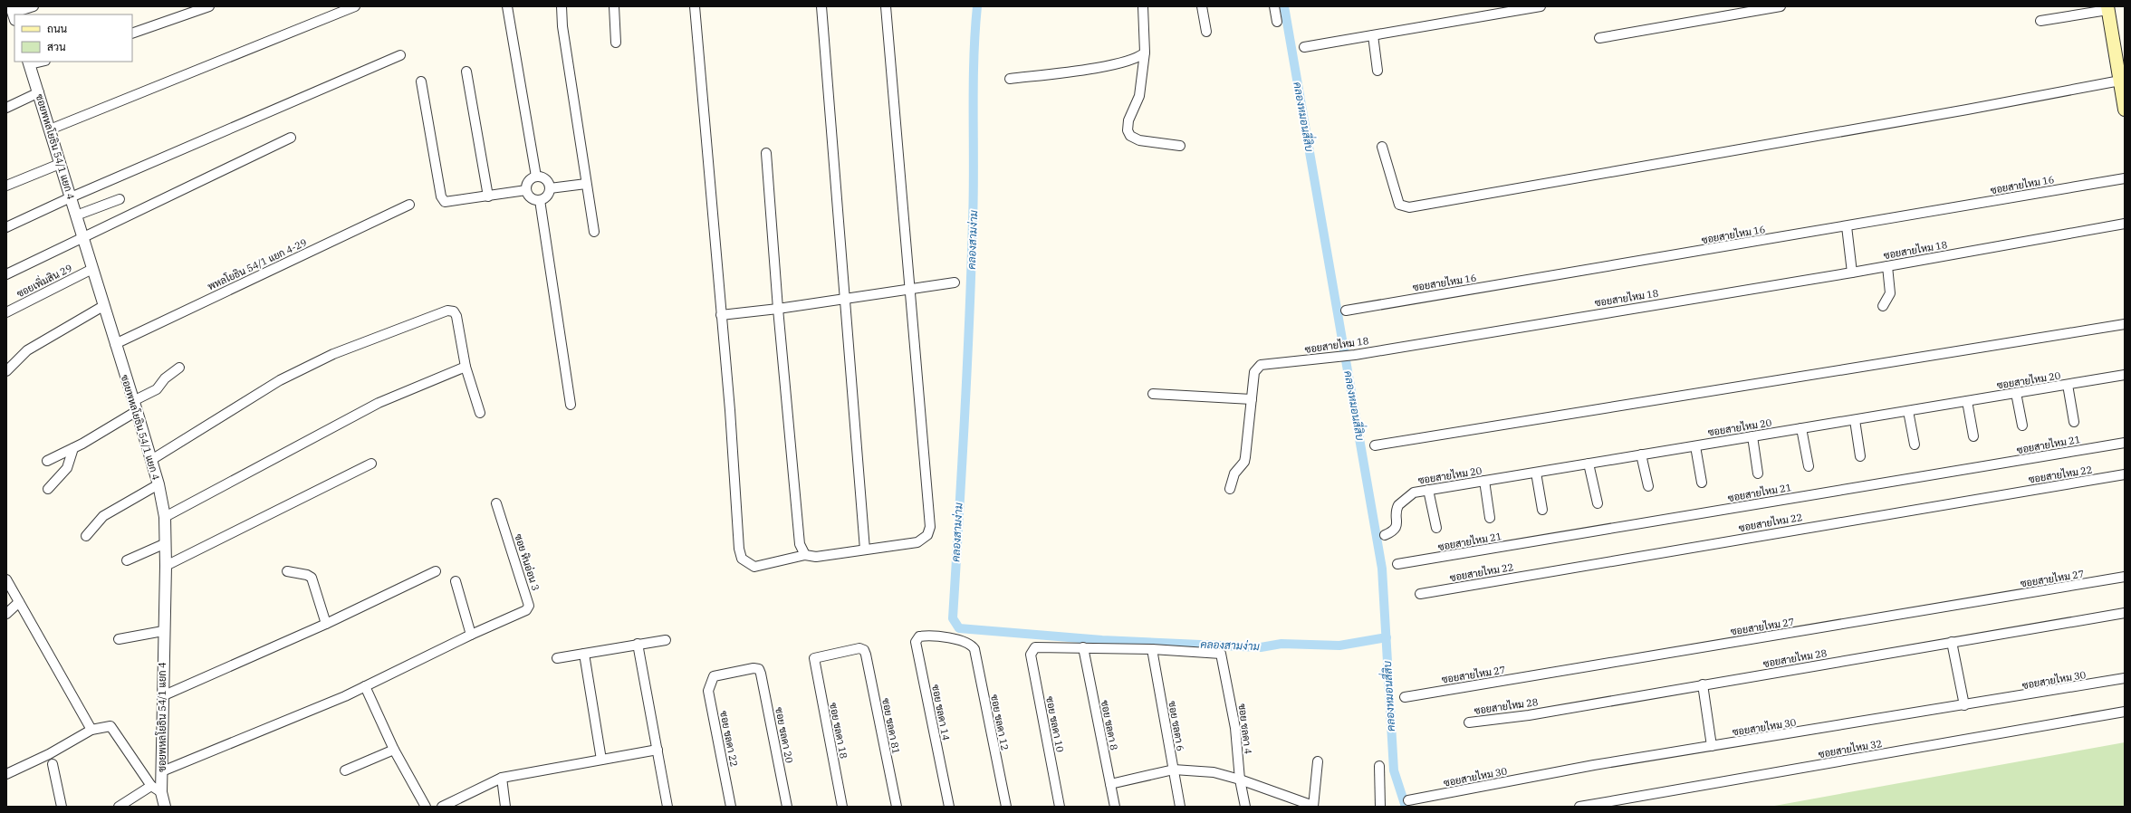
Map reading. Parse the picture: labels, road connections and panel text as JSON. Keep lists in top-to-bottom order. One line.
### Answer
{"streets":{"street":["ซอยพหลโยธิน 54/1 แยก 4","ซอยสายไหม 16","ซอยสายไหม 18","พหลโยธิน 54/1 แยก 4-29","ซอยเพิ่มสิน 29","ซอยสายไหม 20","ซอยสายไหม 21","ซอยสายไหม 22","ซอย หินอ่อน 3","ซอยสายไหม 27","ซอยสายไหม 28","ซอยสายไหม 30","ซอย ชลดา 14","ซอย ชลดา 12","ซอย ชลดา 10","ซอย ชลดา 8","ซอย ชลดา 81","ซอย ชลดา 6","ซอย ชลดา 4","ซอย ชลดา 18","ซอย ชลดา 20","ซอย ชลดา 22","ซอยสายไหม 32"]},"crossings":[["ซอยพหลโยธิน 54/1 แยก 4","พหลโยธิน 54/1 แยก 4-29"],["ซอยพหลโยธิน 54/1 แยก 4","ซอยเพิ่มสิน 29"],["ซอยพหลโยธิน 54/1 แยก 4","ซอย หินอ่อน 3"],["ซอย ชลดา 14","ซอย ชลดา 12"],["ซอย ชลดา 10","ซอย ชลดา 8"],["ซอย ชลดา 81","ซอย ชลดา 18"],["ซอย ชลดา 6","ซอย ชลดา 4"],["ซอย ชลดา 20","ซอย ชลดา 22"]],"water":["คลองหมอนสี่สิบ","คลองสามง่าม"],"legend":["ถนน","สวน"]}
